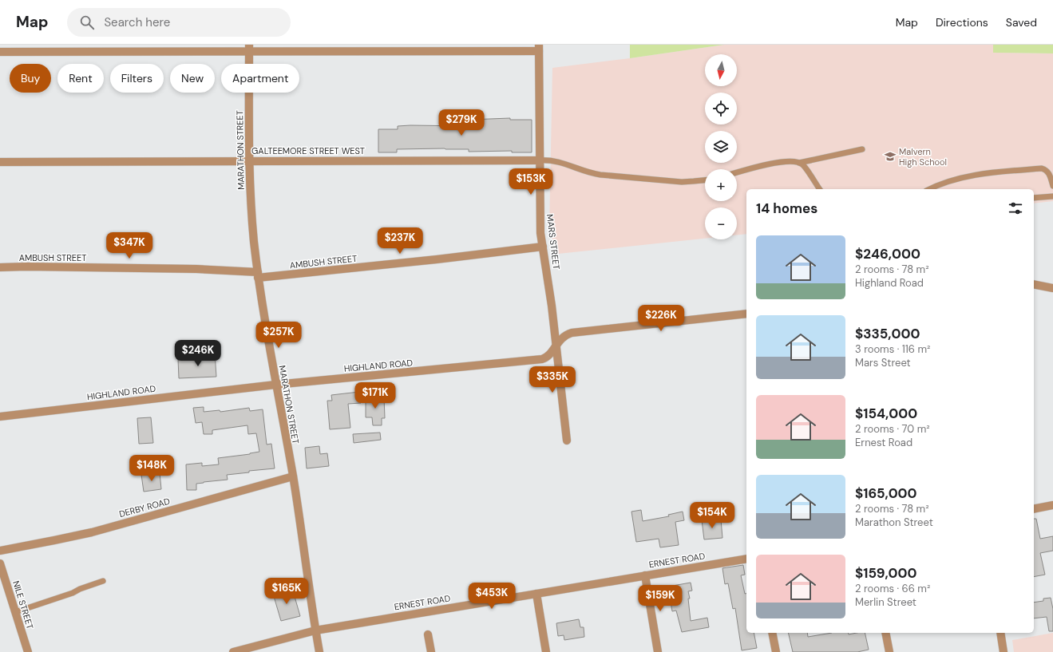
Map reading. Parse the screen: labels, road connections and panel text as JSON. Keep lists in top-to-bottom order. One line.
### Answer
{"streets":{"street":["MARATHON STREET","GALTEEMORE STREET WEST","MARS STREET","AMBUSH STREET","HIGHLAND ROAD","DERBY ROAD","ERNEST ROAD","NILE STREET"]},"crossings":[["MARATHON STREET","GALTEEMORE STREET WEST"],["MARATHON STREET","AMBUSH STREET"],["MARATHON STREET","HIGHLAND ROAD"],["MARATHON STREET","DERBY ROAD"],["MARATHON STREET","ERNEST ROAD"],["GALTEEMORE STREET WEST","MARS STREET"],["MARS STREET","AMBUSH STREET"],["MARS STREET","HIGHLAND ROAD"]],"places":{"school or university":["Malvern High School"]},"north":"bottom","page":{"header":"Map","search":"Search here","nav":["Map","Directions","Saved"],"map_buttons":["+","−"],"chip":["Buy","Rent","Filters","New","Apartment"],"price":["$279K","$153K","$237K","$347K","$226K","$257K","$246K","$335K","$171K","$148K","$154K","$165K","$453K","$159K"],"heading":"14 homes","list":[{"name":"$246,000","note":"2 rooms · 78 m² · Highland Road"},{"name":"$335,000","note":"3 rooms · 116 m² · Mars Street"},{"name":"$154,000","note":"2 rooms · 70 m² · Ernest Road"},{"name":"$165,000","note":"2 rooms · 78 m² · Marathon Street"},{"name":"$159,000","note":"2 rooms · 66 m² · Merlin Street"}]}}
